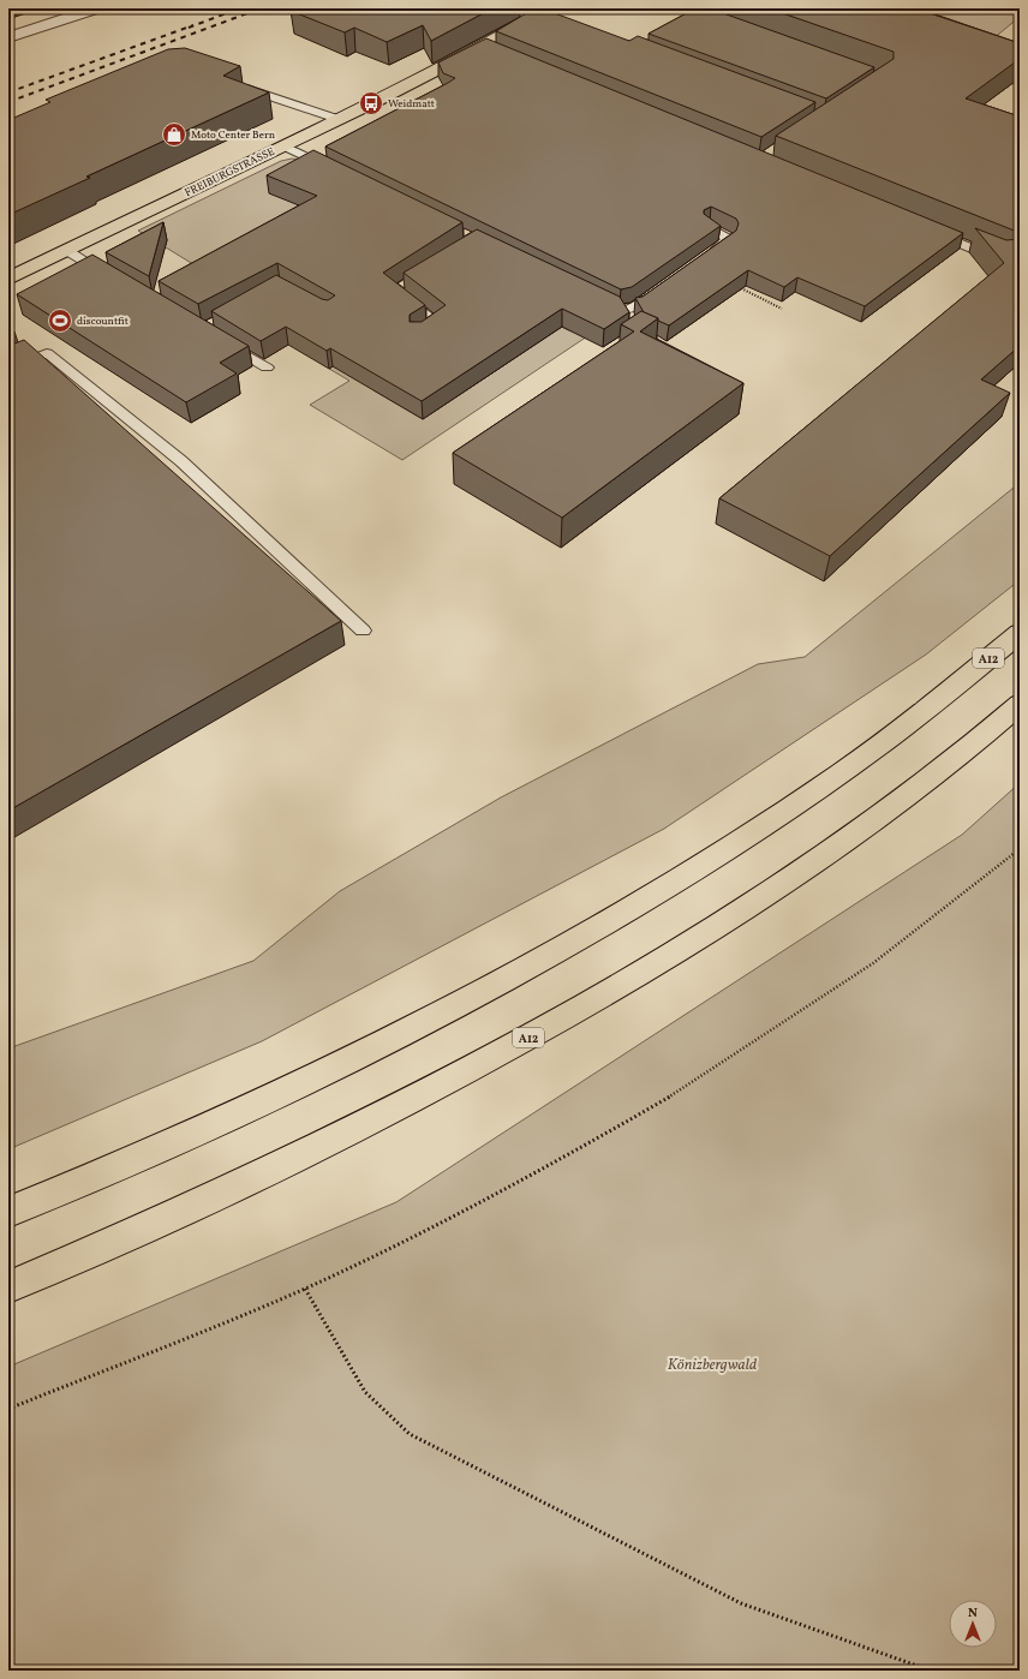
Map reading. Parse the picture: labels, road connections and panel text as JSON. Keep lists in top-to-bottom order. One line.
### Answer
{"streets":{"main road":["FREIBURGSTRASSE","A12"]},"parks":["Könizbergwald"],"places":{"bus stop":["Weidmatt"],"shop":["Moto Center Bern"],"sports":["discountfit"]},"north":"top"}
